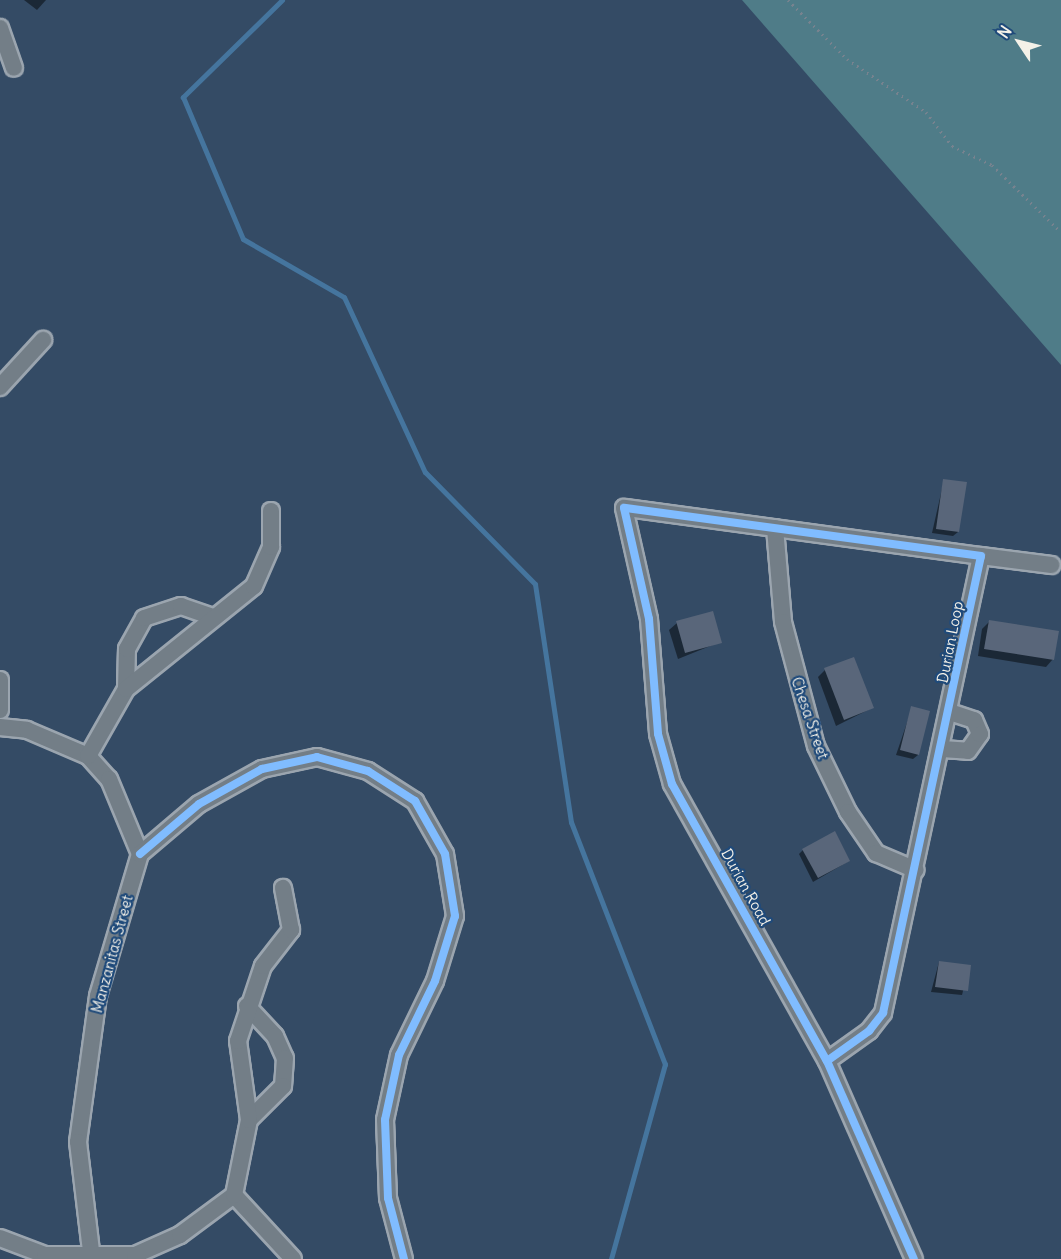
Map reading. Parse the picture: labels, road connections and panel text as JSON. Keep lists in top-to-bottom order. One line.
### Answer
{"streets":{"street":["Durian Loop","Chesa Street","Durian Road","Manzanitas Street"]},"crossings":[["Durian Loop","Chesa Street"],["Durian Loop","Durian Road"],["Chesa Street","Durian Road"]],"north":"top left"}
